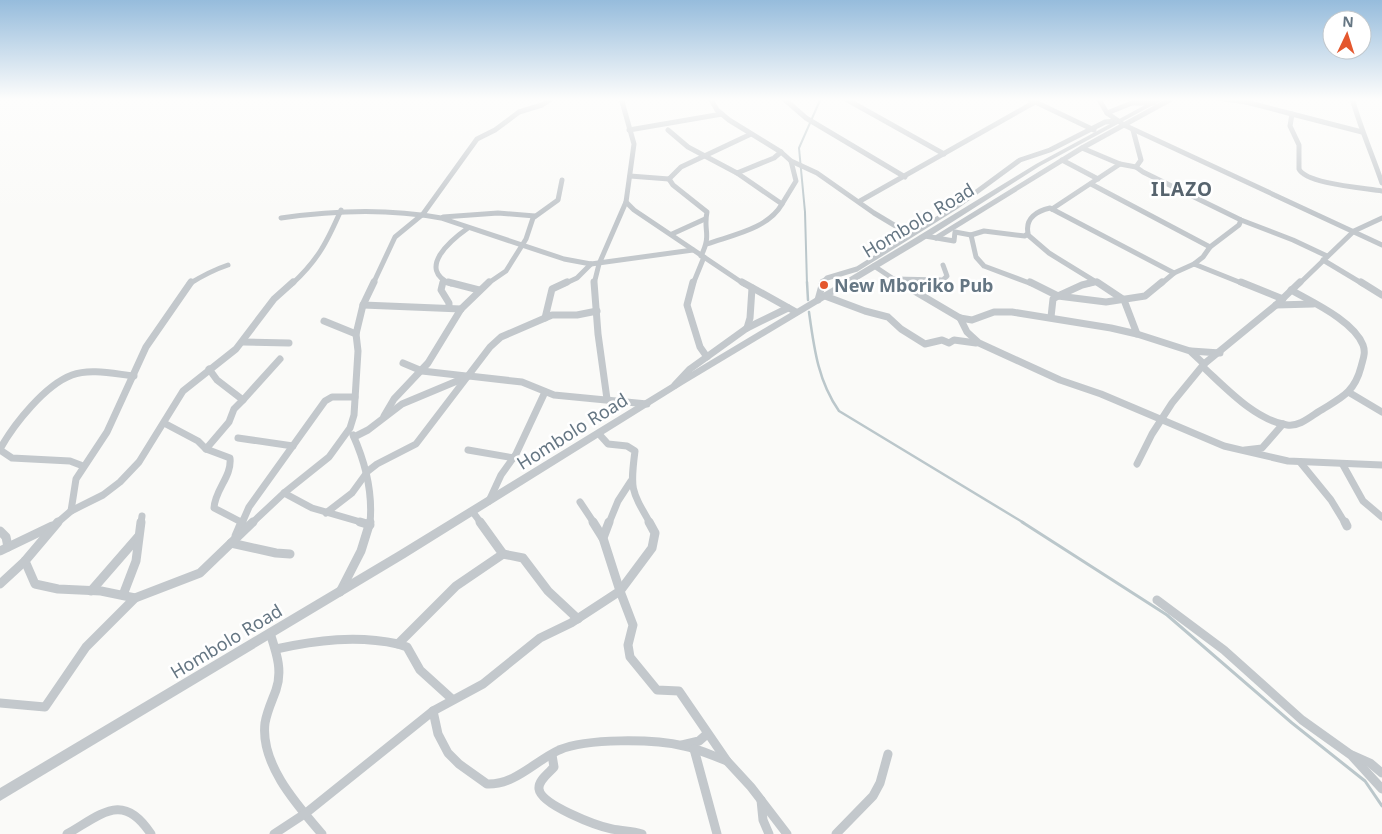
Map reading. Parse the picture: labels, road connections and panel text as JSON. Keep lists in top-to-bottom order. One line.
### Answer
{"streets":{"street":["Hombolo Road"]},"districts":["ILAZO"],"places":["New Mboriko Pub"],"north":"top"}
